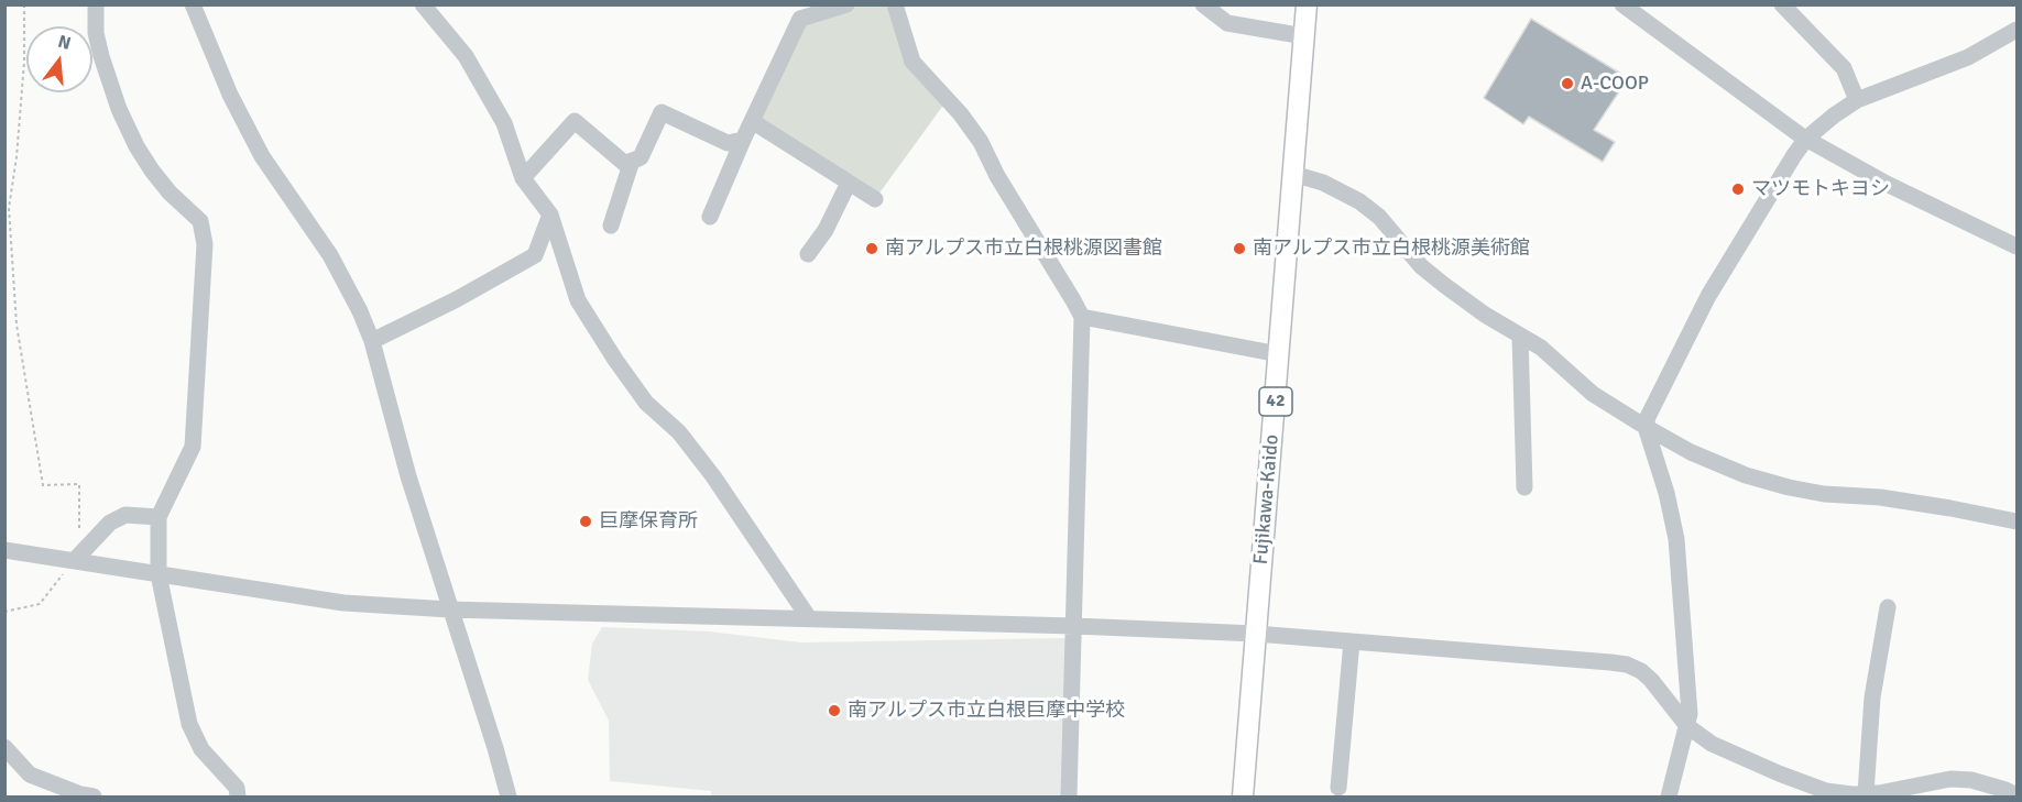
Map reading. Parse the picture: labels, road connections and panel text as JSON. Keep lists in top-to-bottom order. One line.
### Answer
{"streets":{"main road":["42","Fujikawa-Kaido"]},"places":["A-COOP","マツモトキヨシ","南アルプス市立白根桃源図書館","南アルプス市立白根桃源美術館","巨摩保育所","南アルプス市立白根巨摩中学校"],"north":"top"}
